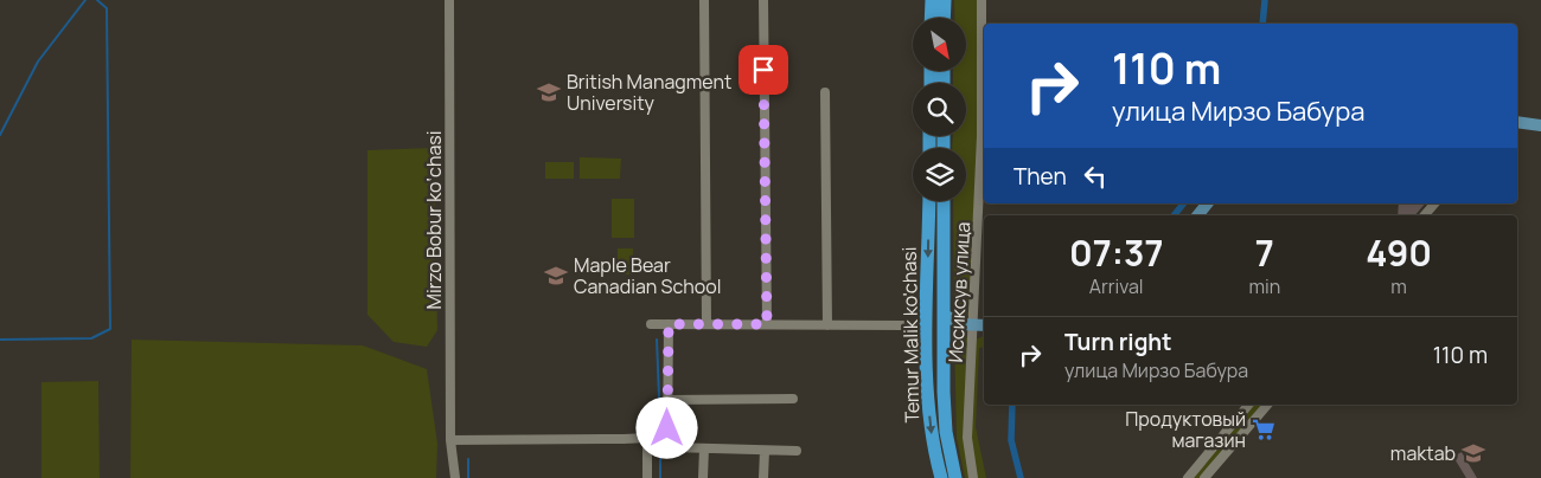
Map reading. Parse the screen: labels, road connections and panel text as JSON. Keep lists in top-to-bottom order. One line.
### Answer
{"streets":{"highway":["Temur Malik ko'chasi"],"street":["Mirzo Bobur ko‘chasi","Иссиксув улица"]},"places":{"school or university":["British Managment University","Maple Bear Canadian School","maktab"],"supermarket":["Продуктовый магазин"]},"north":"bottom right","page":{"turn":["110 m","улица Мирзо Бабура"],"then":"Then","eta":["07:37","Arrival","7","min","490","m"],"list":[{"name":"Turn right","note":"улица Мирзо Бабура","value":"110 m"}]}}
